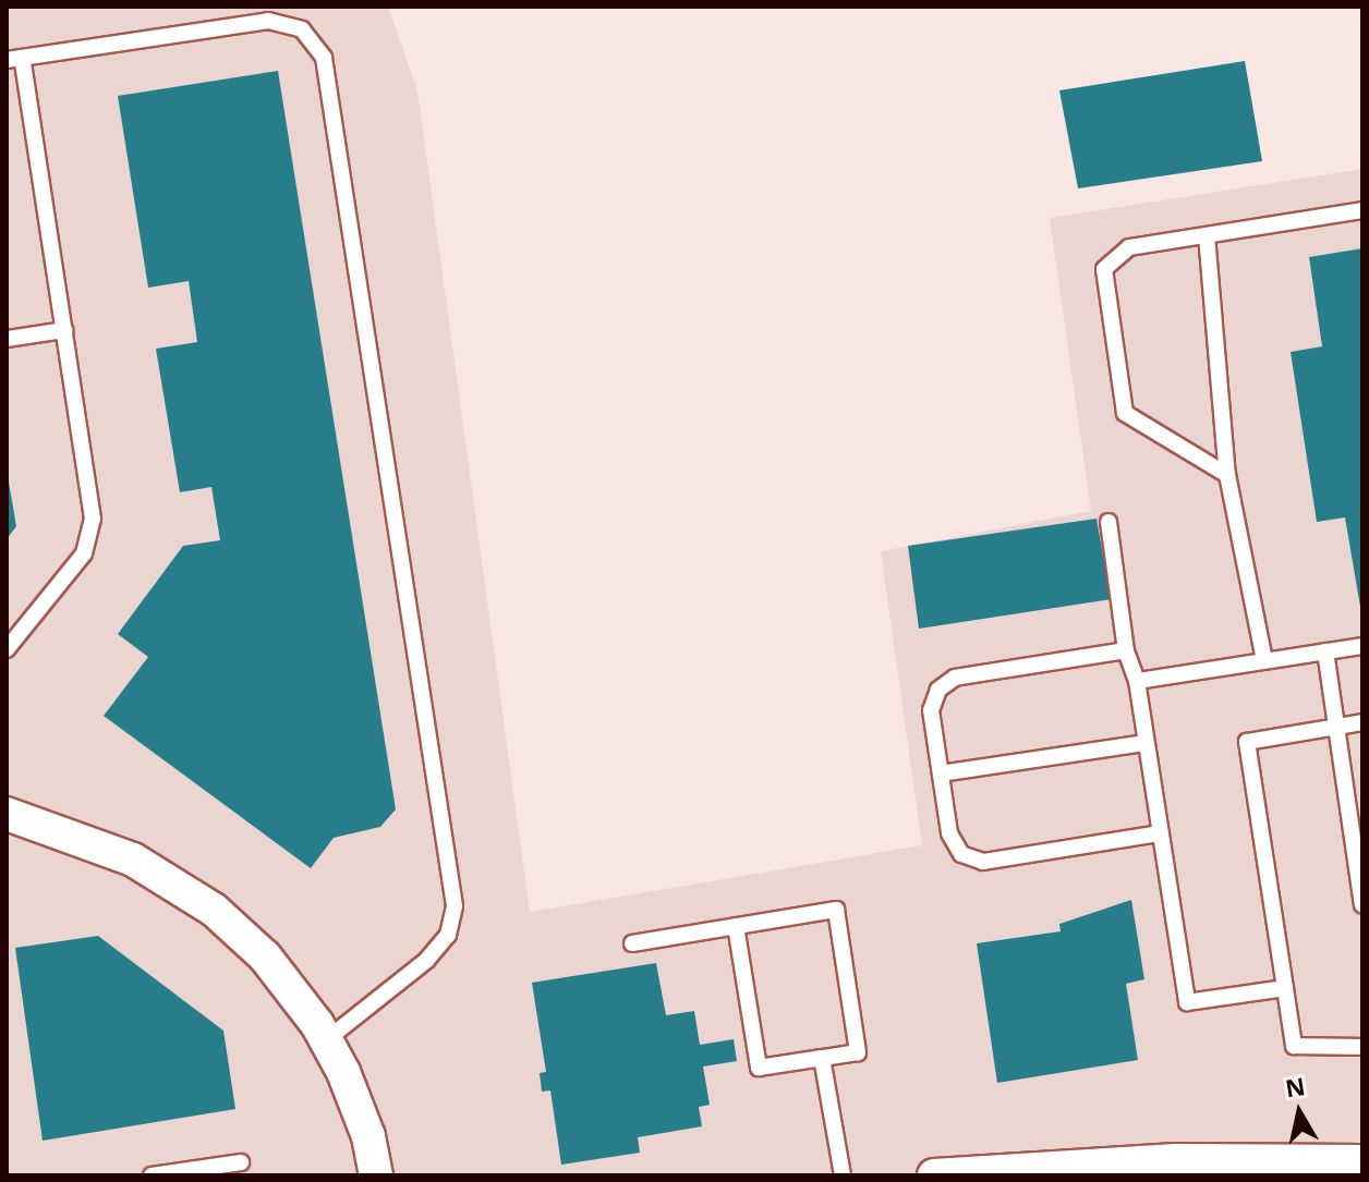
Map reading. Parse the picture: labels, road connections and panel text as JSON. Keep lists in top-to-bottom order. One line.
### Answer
{"north":"top"}
